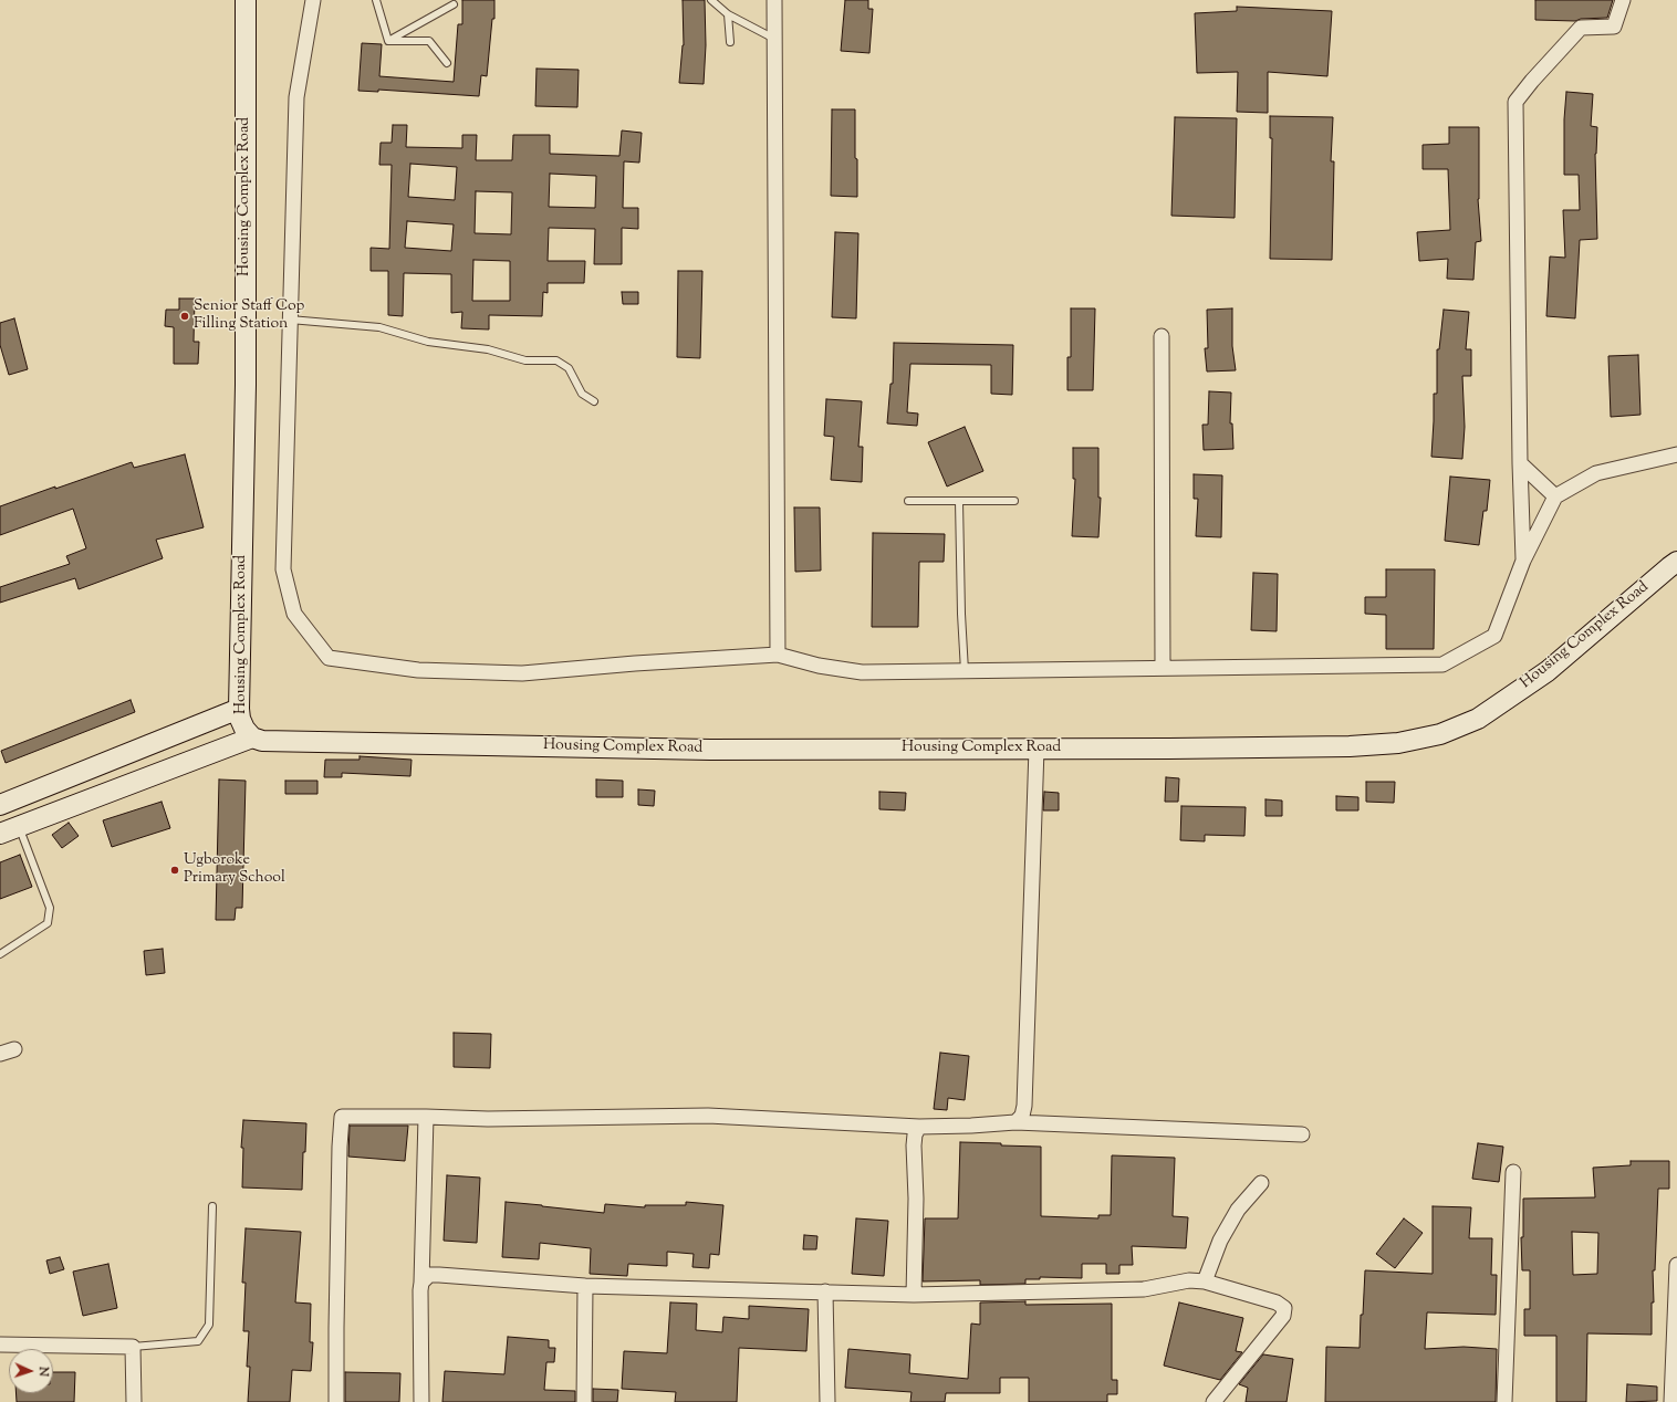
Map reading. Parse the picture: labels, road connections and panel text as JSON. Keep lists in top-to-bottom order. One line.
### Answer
{"streets":{"street":["Housing Complex Road"]},"places":["Senior Staff Cop Filling Station","Ugboroke Primary School"],"north":"right"}
